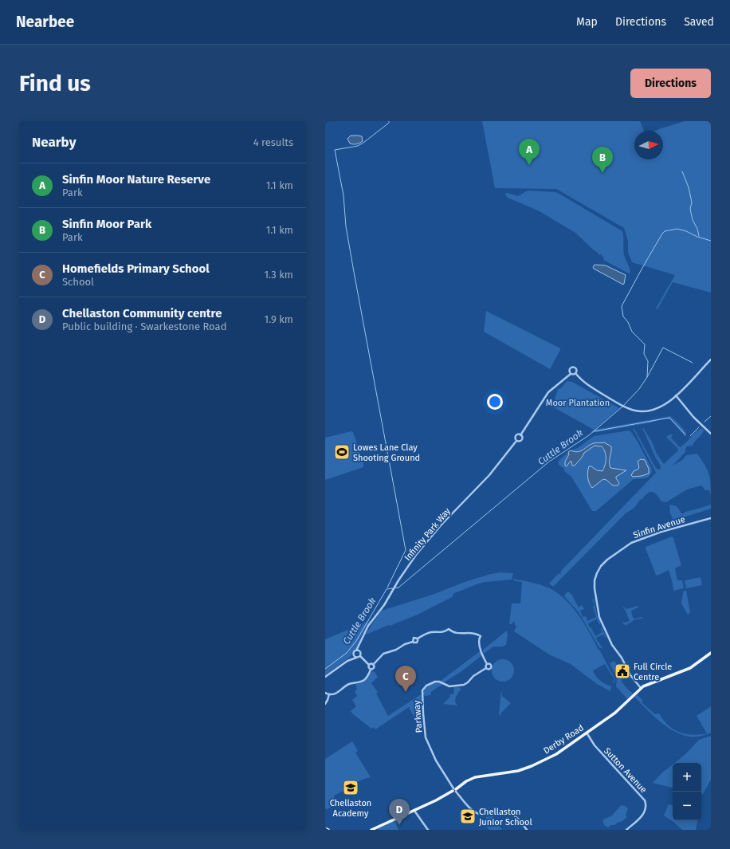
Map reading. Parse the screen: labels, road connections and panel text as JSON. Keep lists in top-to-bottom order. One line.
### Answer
{"streets":{"main road":["Derby Road"],"street":["Sinfin Avenue","Infinity Park Way","Parkway","Sutton Avenue"]},"crossings":[["Sinfin Avenue","Derby Road"],["Parkway","Derby Road"],["Derby Road","Sutton Avenue"]],"water":["Cuttle Brook"],"parks":["Moor Plantation"],"places":{"sports":["Lowes Lane Clay Shooting Ground"],"public building":["Full Circle Centre"],"school or university":["Chellaston Academy","Chellaston Junior School"]},"north":"right","page":{"header":"Nearbee","nav":["Map","Directions","Saved"],"buttons":"Directions","title":"Find us","heading":["Nearby","4 results"],"pins":["A","B","C","D"],"list":[{"mark":"A","name":"Sinfin Moor Nature Reserve","note":"Park","value":"1.1 km"},{"mark":"B","name":"Sinfin Moor Park","note":"Park","value":"1.1 km"},{"mark":"C","name":"Homefields Primary School","note":"School","value":"1.3 km"},{"mark":"D","name":"Chellaston Community centre","note":"Public building · Swarkestone Road","value":"1.9 km"}],"map_buttons":["+","−"]}}
